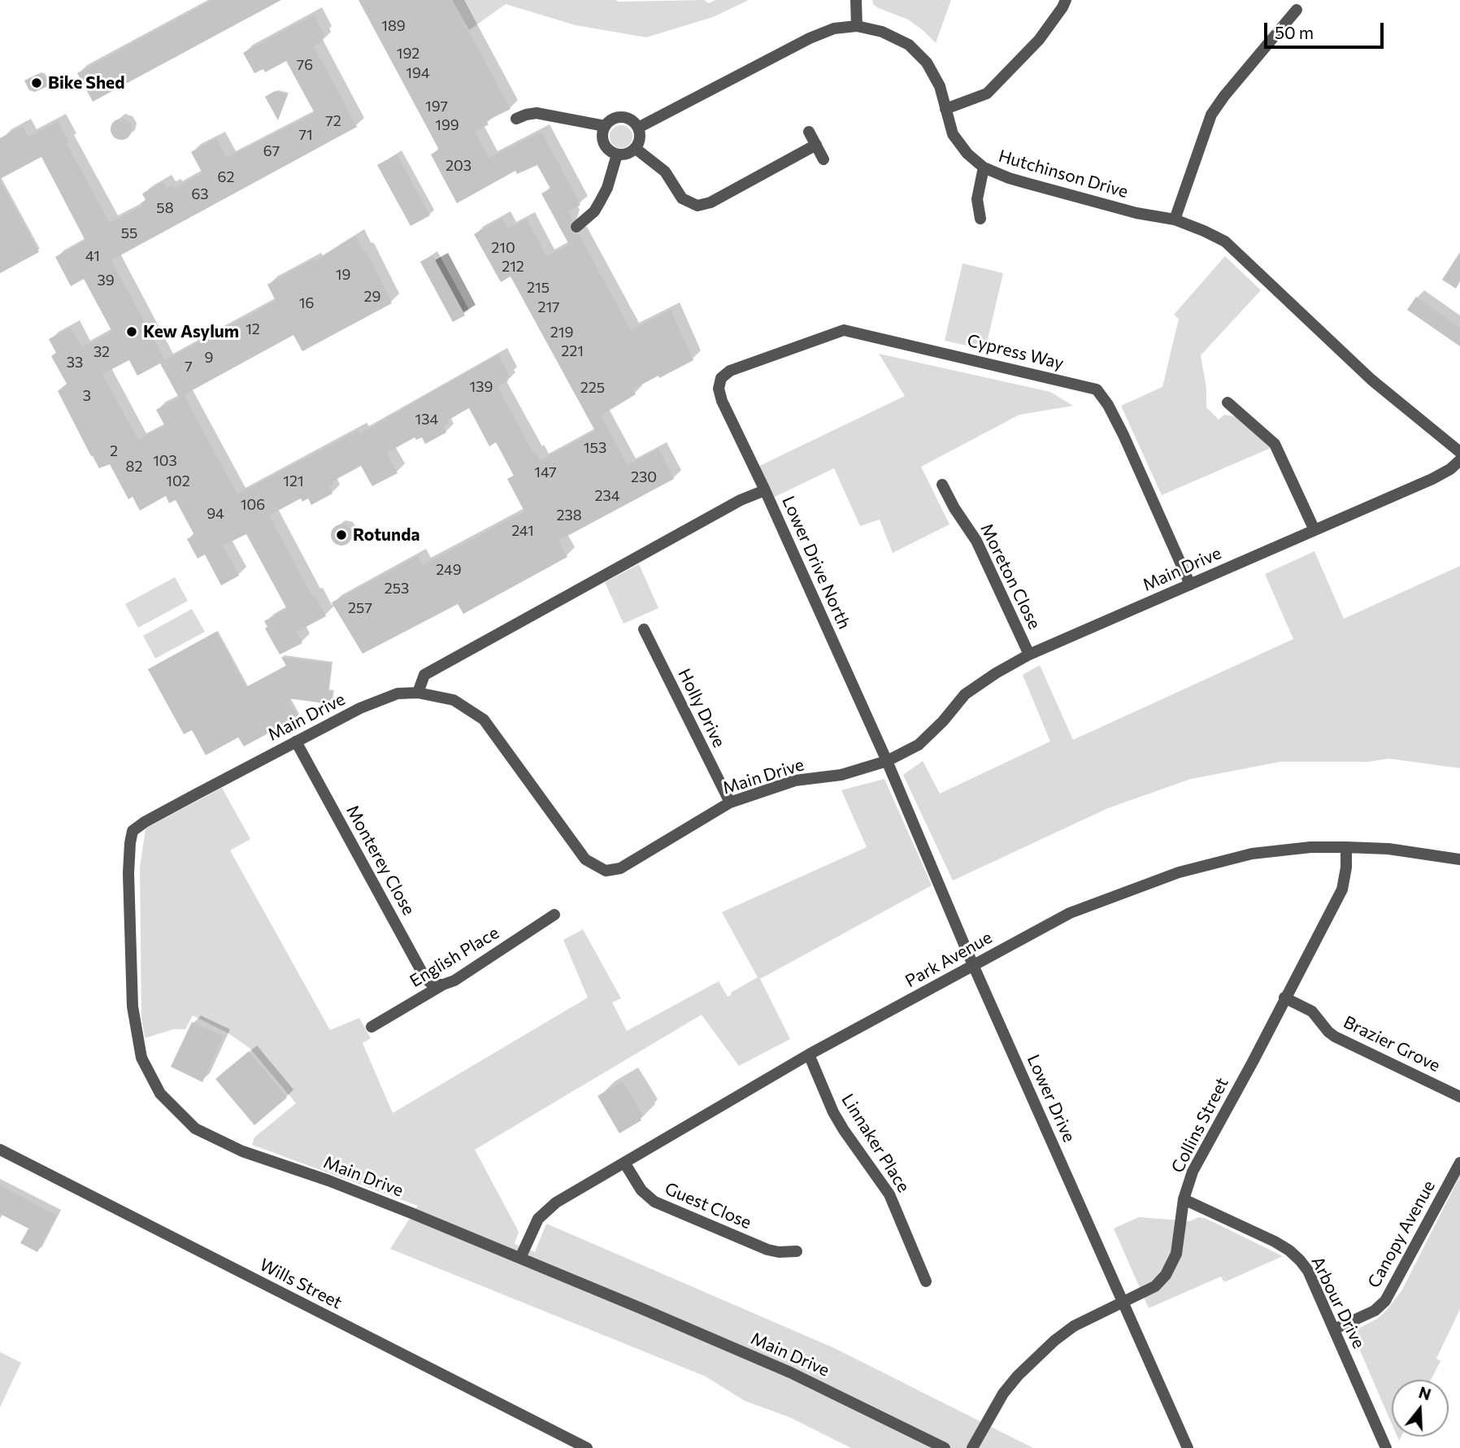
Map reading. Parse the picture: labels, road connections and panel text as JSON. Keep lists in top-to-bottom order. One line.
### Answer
{"streets":{"street":["Hutchinson Drive","Cypress Way","Lower Drive North","Main Drive","Moreton Close","Holly Drive","Monterey Close","English Place","Park Avenue","Brazier Grove","Lower Drive","Collins Street","Linnaker Place","Guest Close","Canopy Avenue","Wills Street","Arbour Drive"]},"crossings":[["Cypress Way","Lower Drive North"],["Cypress Way","Main Drive"],["Lower Drive North","Main Drive"],["Lower Drive North","Lower Drive"],["Main Drive","Moreton Close"],["Main Drive","Holly Drive"],["Main Drive","Monterey Close"],["Main Drive","Park Avenue"],["Main Drive","Lower Drive"],["Monterey Close","English Place"],["Park Avenue","Lower Drive"],["Park Avenue","Collins Street"],["Park Avenue","Linnaker Place"],["Park Avenue","Guest Close"],["Brazier Grove","Collins Street"],["Lower Drive","Collins Street"],["Collins Street","Arbour Drive"],["Canopy Avenue","Arbour Drive"]],"places":["Bike Shed","Kew Asylum","Rotunda"],"house_numbers":["189","192","76","194","197","72","199","71","67","203","62","63","58","55","210","41","212","19","39","215","29","16","217","12","219","221","32","9","33","7","139","225","3","134","153","2","103","82","147","230","102","121","234","106","94","238","241","249","253","257"],"scale_bar":"50 m","north":"top"}
